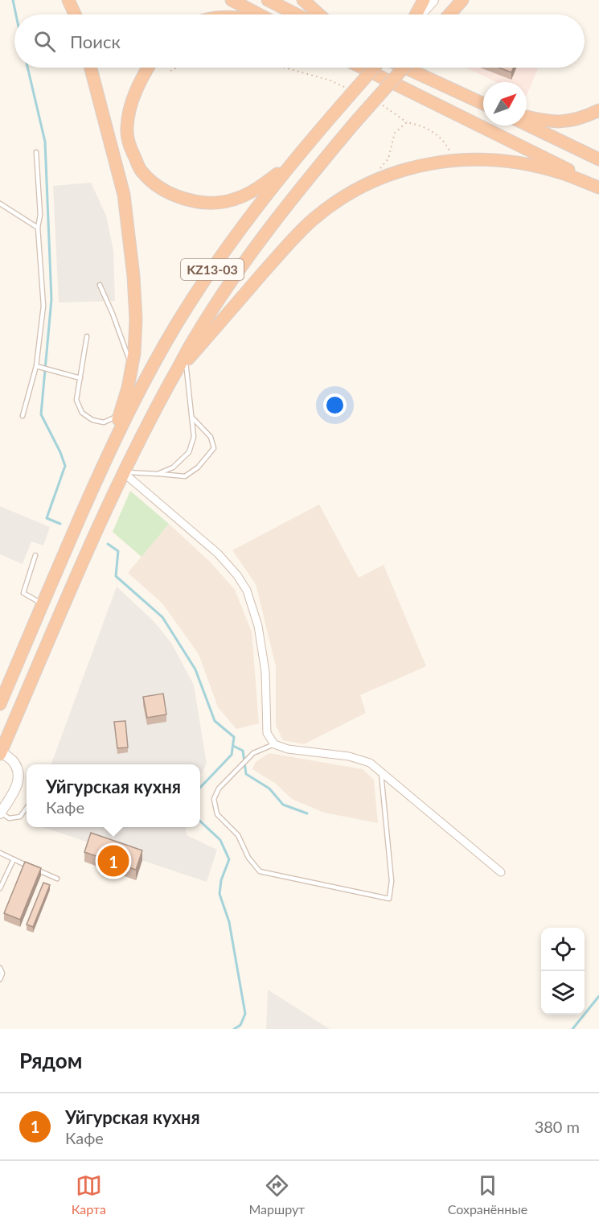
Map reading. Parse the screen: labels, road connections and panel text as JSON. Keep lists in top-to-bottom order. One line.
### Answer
{"streets":{"highway":["KZ13-03"]},"north":"top right","page":{"search":"Поиск","popup":["Уйгурская кухня","Кафе"],"pins":"1","heading":"Рядом","list":[{"mark":"1","name":"Уйгурская кухня","note":"Кафе","value":"380 m"}],"nav":["Карта","Маршрут","Сохранённые"]}}
